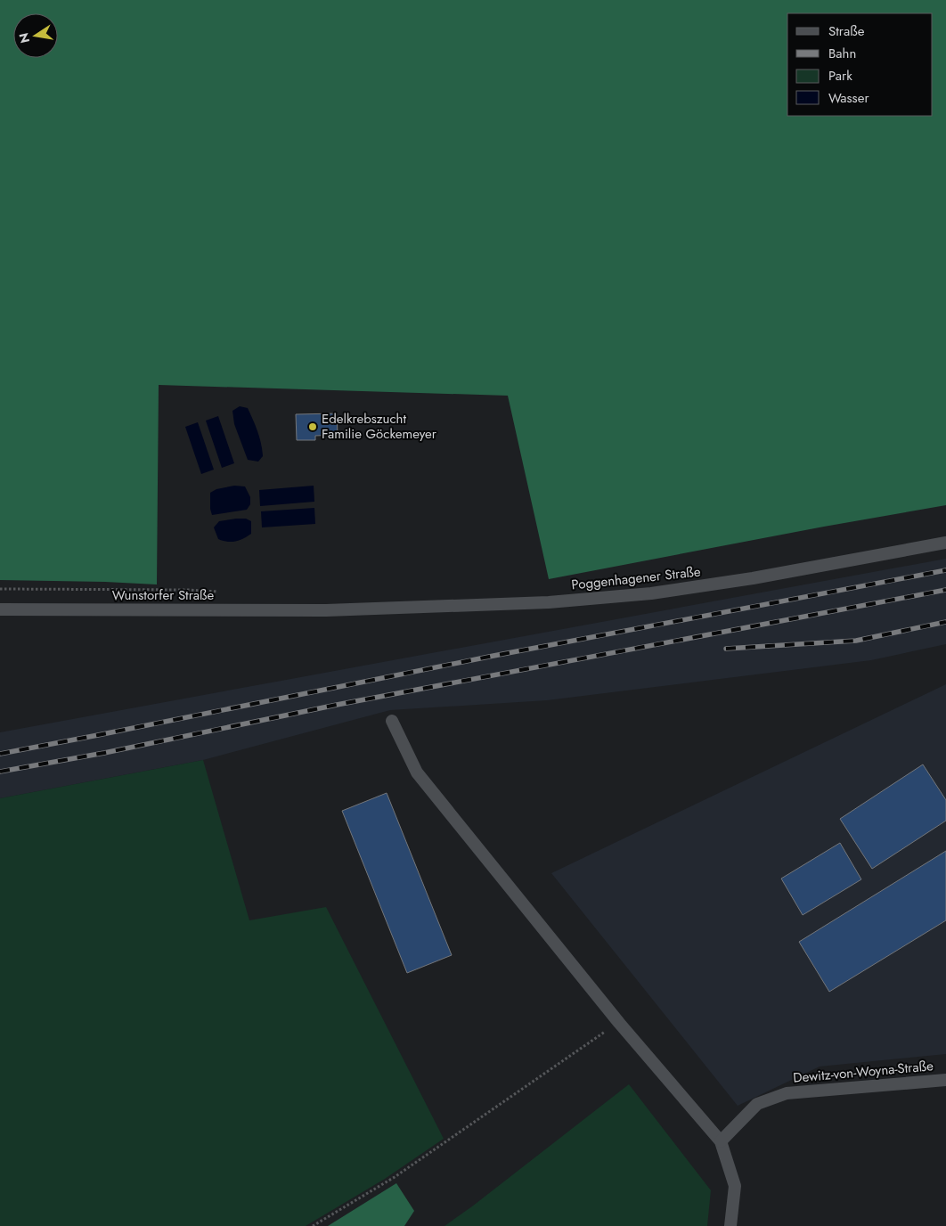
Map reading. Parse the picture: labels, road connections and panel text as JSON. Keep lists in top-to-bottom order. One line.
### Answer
{"streets":{"street":["Poggenhagener Straße","Wunstorfer Straße","Dewitz-von-Woyna-Straße"]},"crossings":[["Poggenhagener Straße","Wunstorfer Straße"]],"places":["Edelkrebszucht Familie Göckemeyer"],"legend":["Straße","Bahn","Park","Wasser"],"north":"left"}
